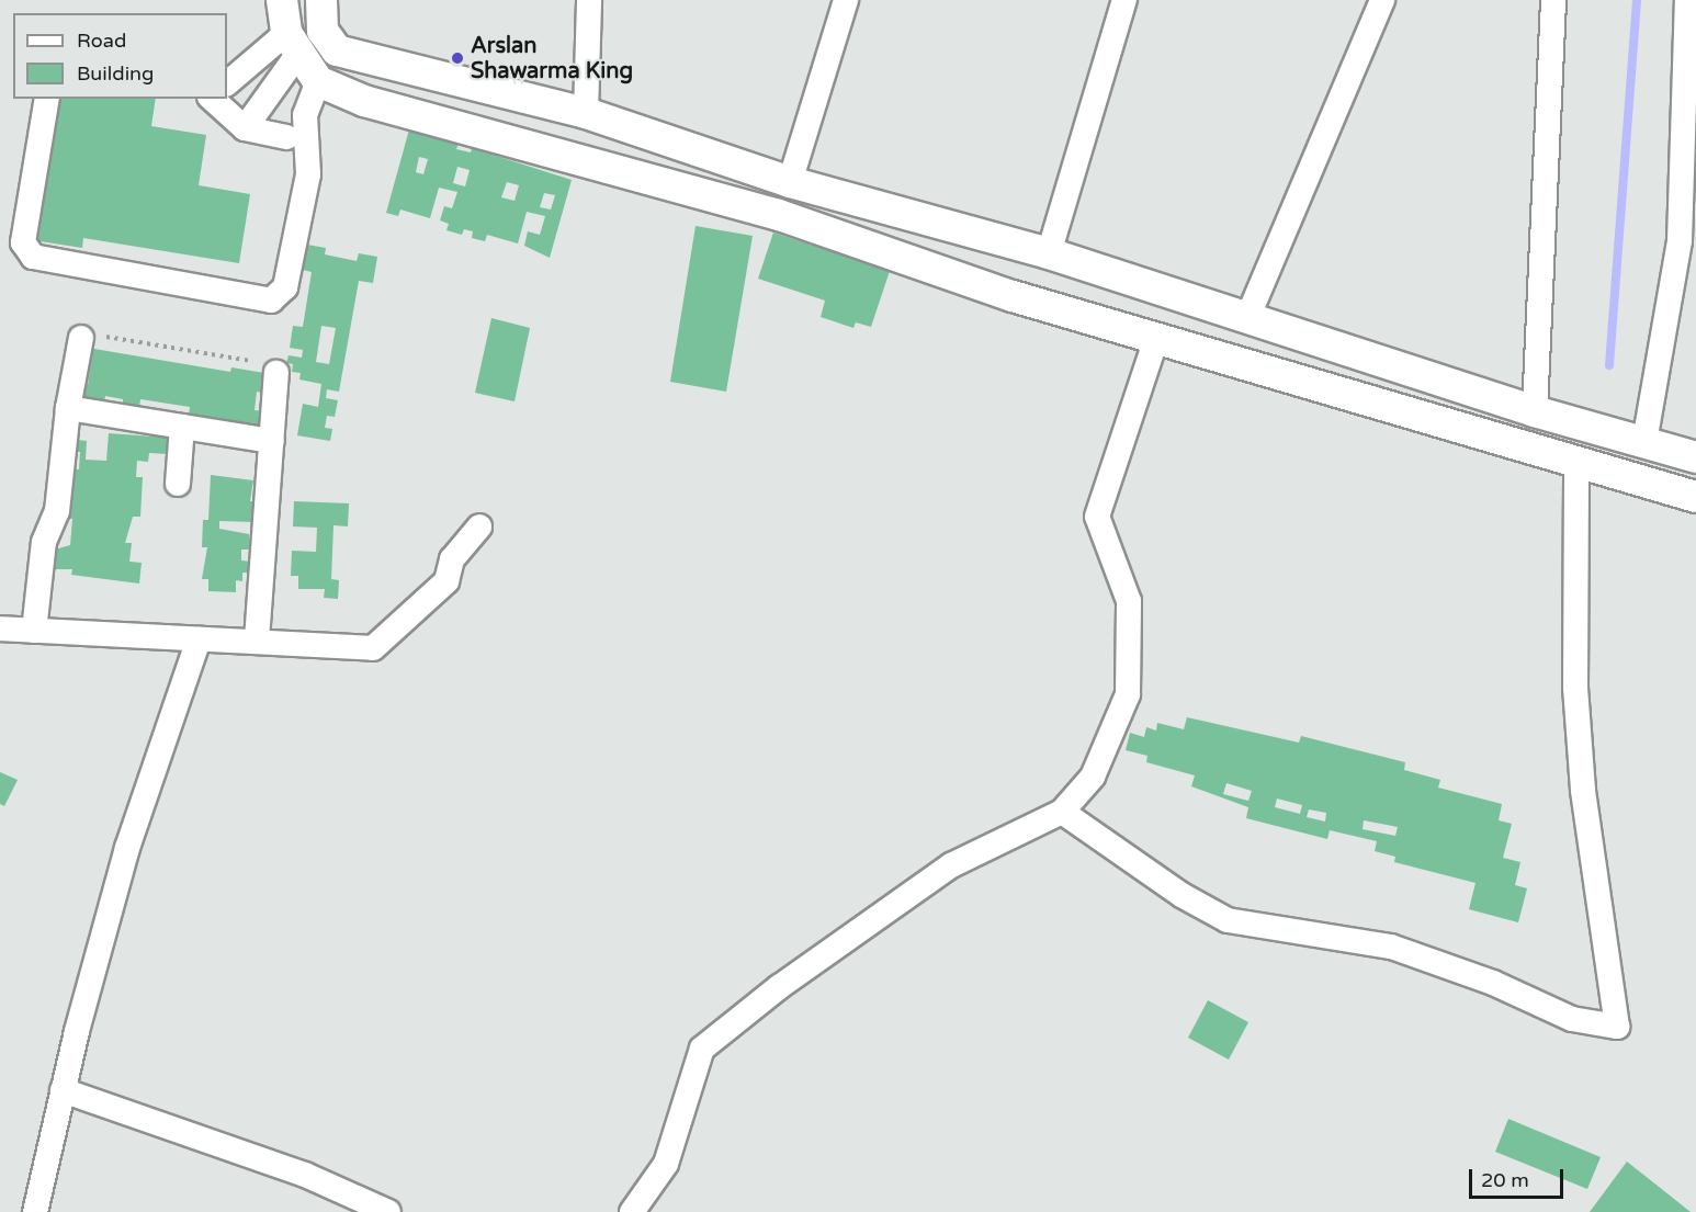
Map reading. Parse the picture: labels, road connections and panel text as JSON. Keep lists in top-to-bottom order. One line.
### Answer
{"places":["Arslan Shawarma King"],"legend":["Road","Building"],"scale_bar":"20 m"}
